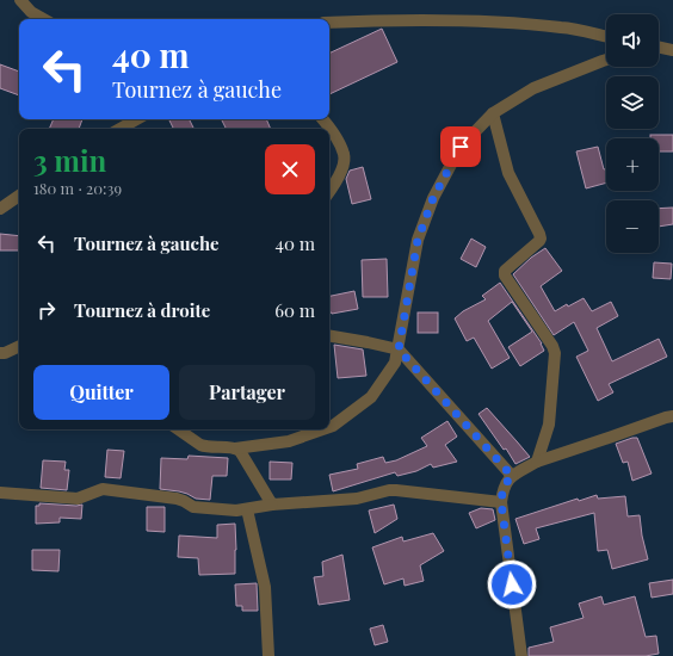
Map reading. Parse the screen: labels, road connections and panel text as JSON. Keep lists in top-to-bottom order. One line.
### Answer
{"page":{"map_buttons":["+","−"],"turn":["40 m","Tournez à gauche"],"heading":["3 min","180 m · 20:39"],"list":[{"name":"Tournez à gauche","value":"40 m"},{"name":"Tournez à droite","value":"60 m"}],"buttons":["Quitter","Partager"]}}
